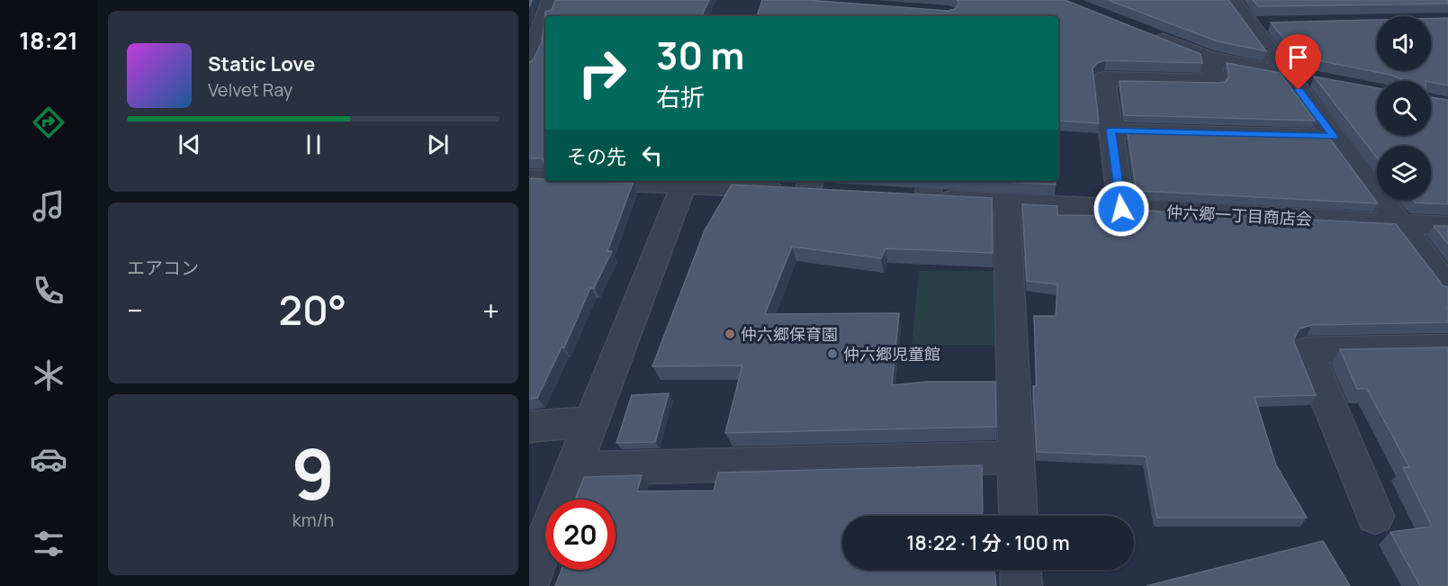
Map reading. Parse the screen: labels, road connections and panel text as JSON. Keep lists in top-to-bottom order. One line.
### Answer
{"streets":{"street":["仲六郷一丁目商店会"]},"places":["仲六郷保育園","仲六郷児童館"],"page":{"tabs":"18:21","turn":["30 m","右折"],"song":["Static Love","Velvet Ray"],"then":"その先","tile":["エアコン",["9","km/h"]],"heat":["−","20°","+"],"limit":"20","trip":"18:22 · 1 分 · 100 m"}}
